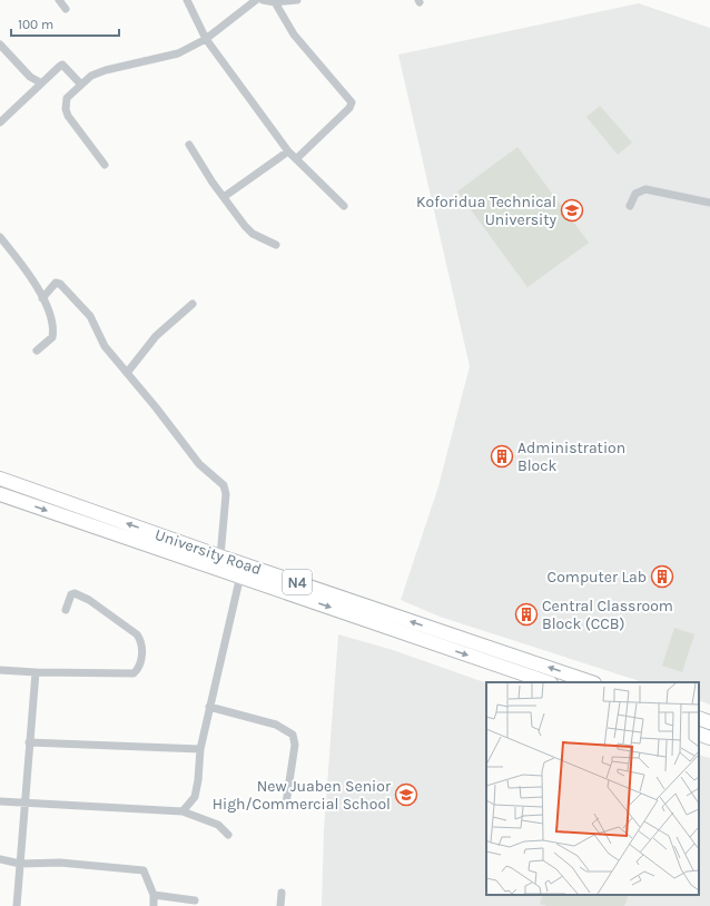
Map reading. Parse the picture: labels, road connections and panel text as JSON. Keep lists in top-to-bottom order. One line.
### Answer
{"streets":{"highway":["University Road","N4"]},"places":{"school or university":["Koforidua Technical University","New Juaben Senior High/Commercial School"],"building":["Administration Block","Computer Lab","Central Classroom Block (CCB)"]},"scale_bar":"100 m"}
